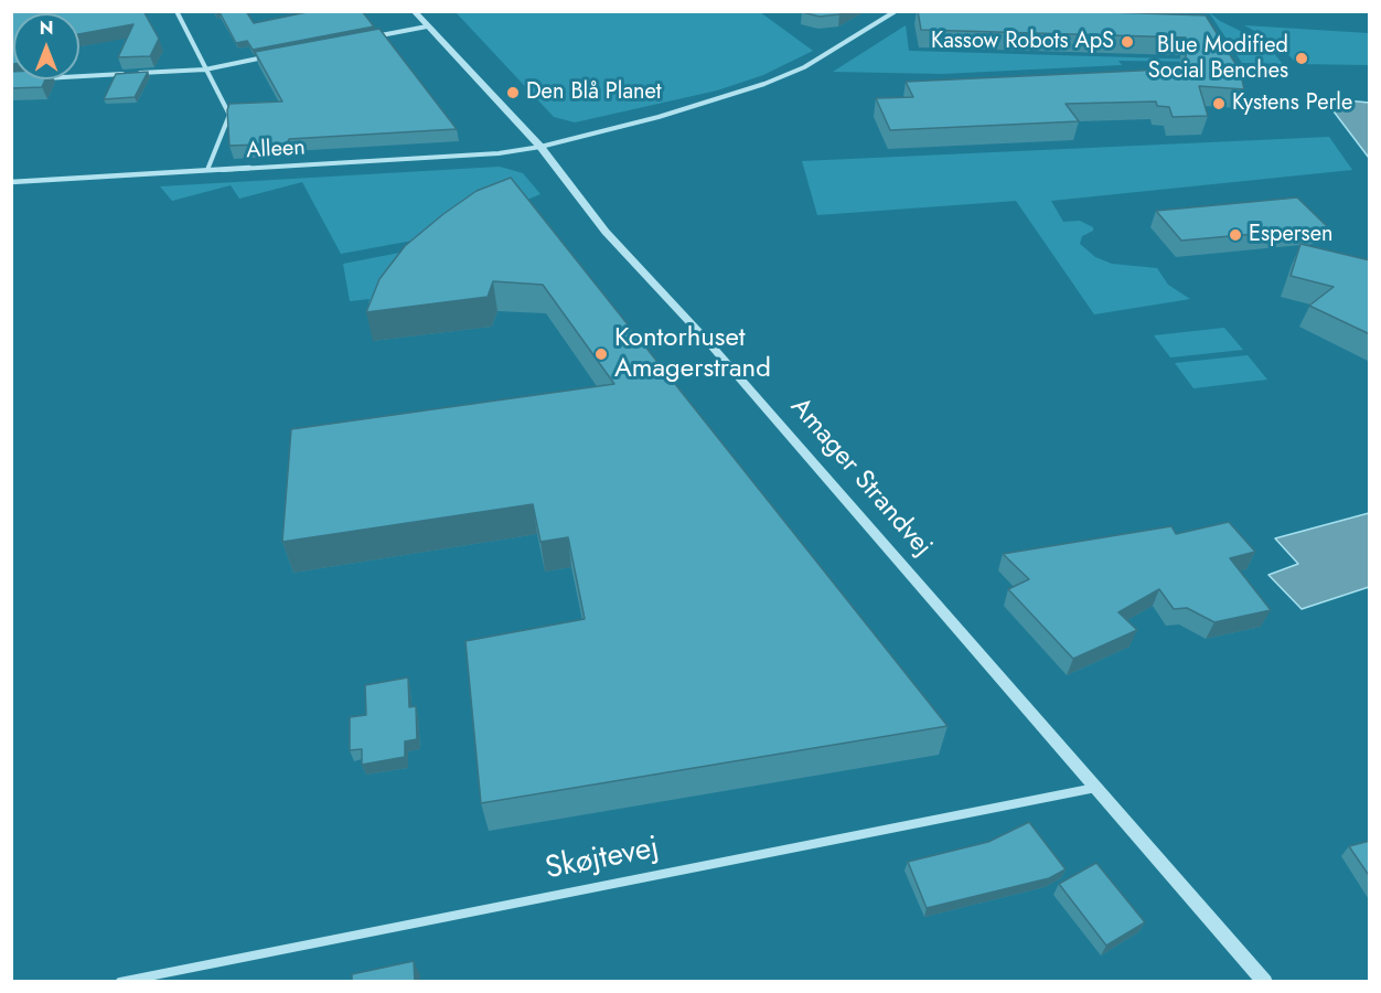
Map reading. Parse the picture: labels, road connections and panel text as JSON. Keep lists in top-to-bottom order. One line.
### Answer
{"streets":{"street":["Alleen","Amager Strandvej","Skøjtevej"]},"crossings":[["Alleen","Amager Strandvej"],["Amager Strandvej","Skøjtevej"]],"places":["Kassow Robots ApS","Blue Modified Social Benches","Den Blå Planet","Kystens Perle","Espersen","Kontorhuset Amagerstrand"],"north":"top"}
